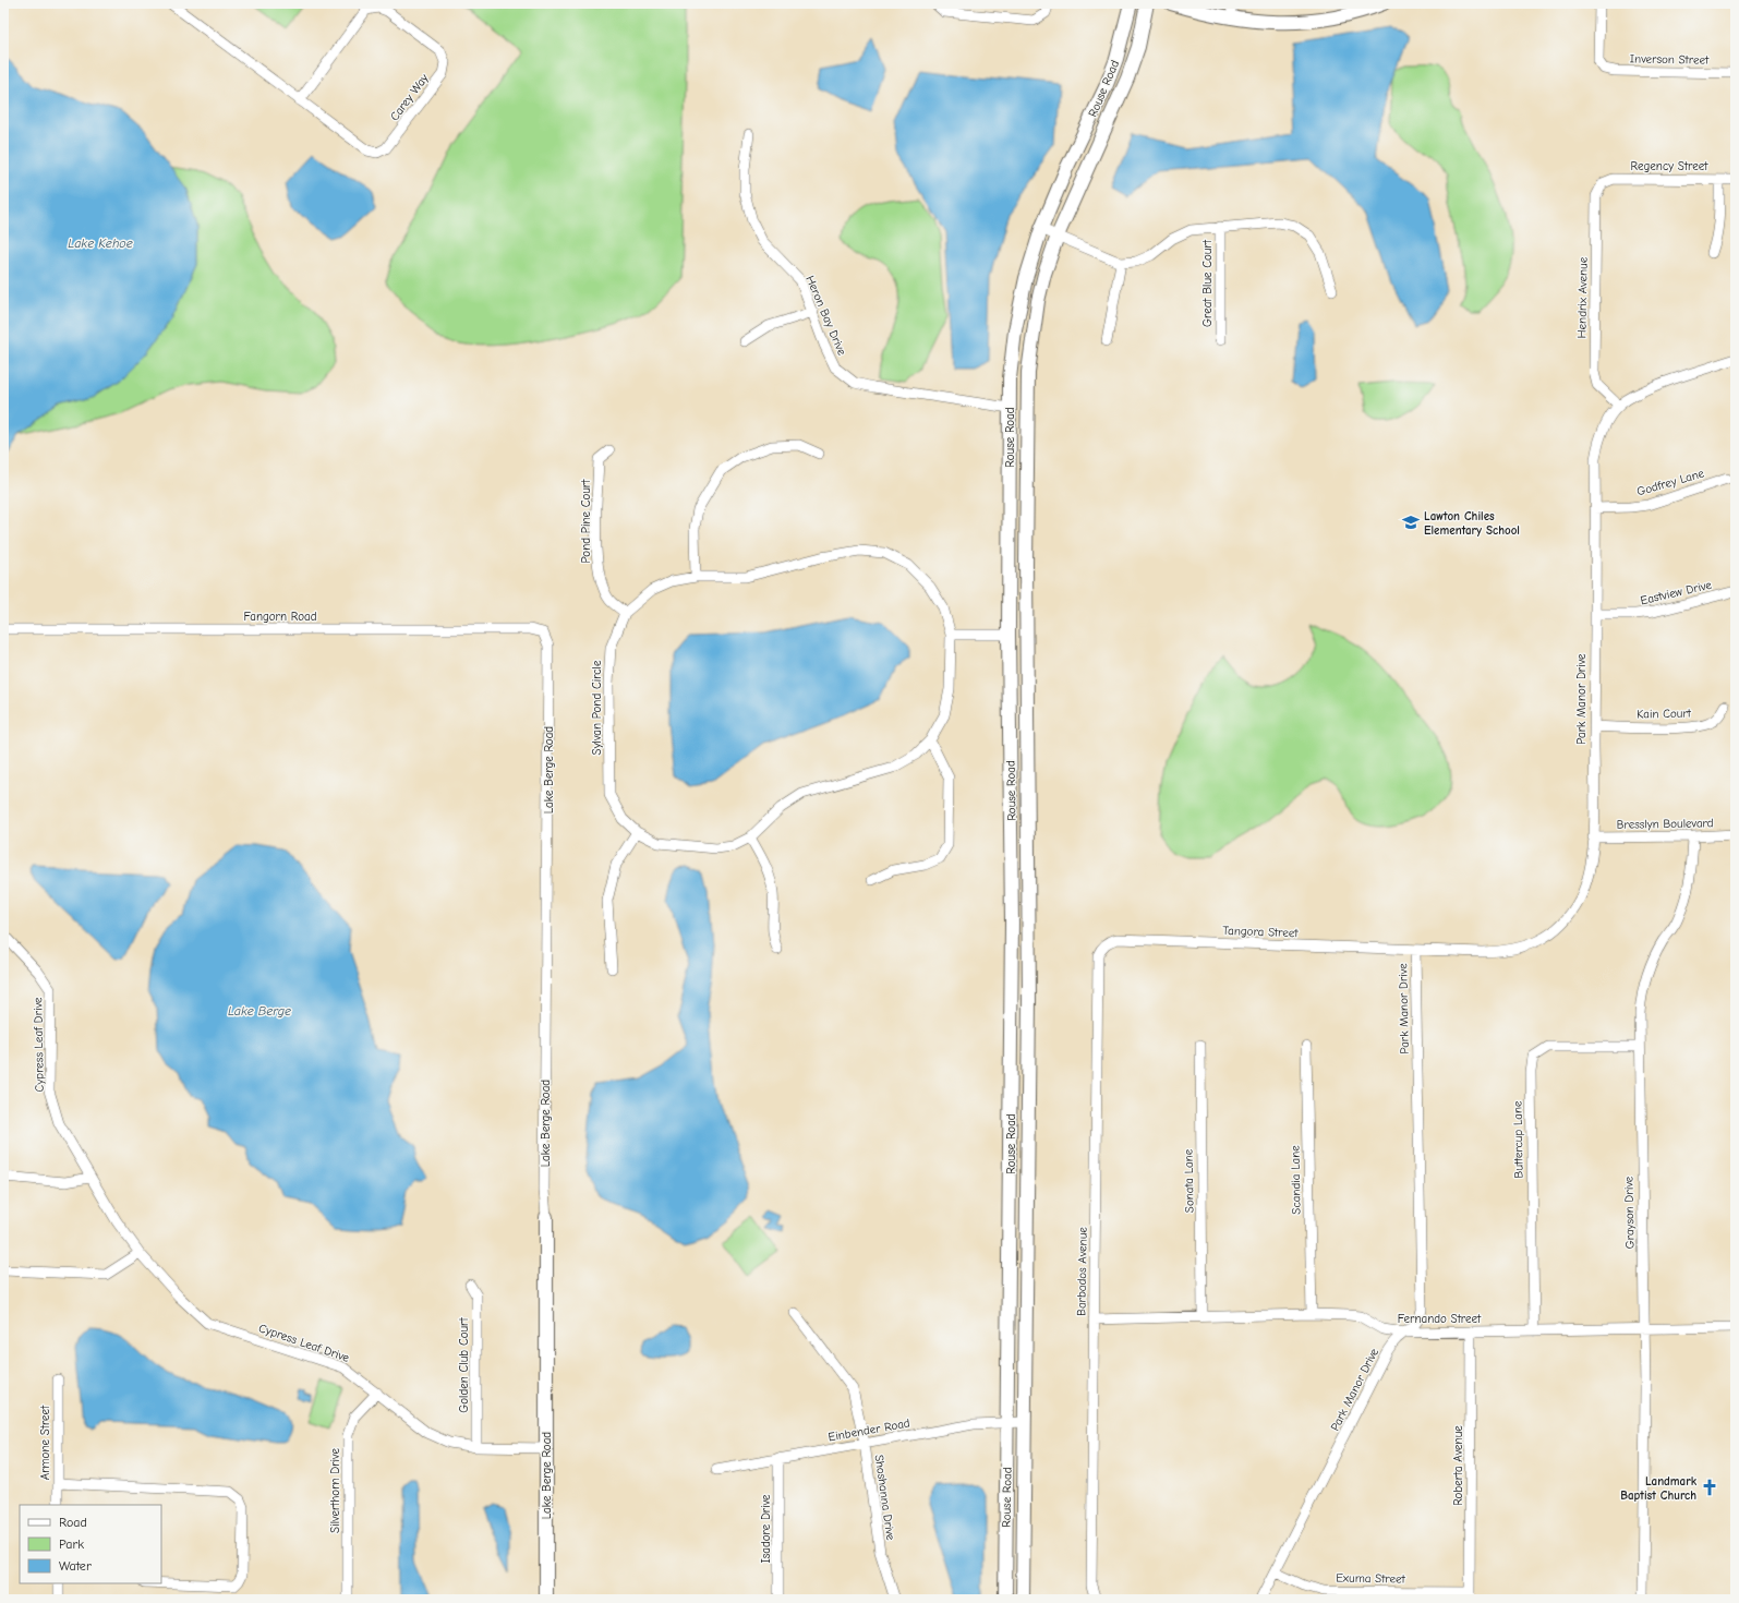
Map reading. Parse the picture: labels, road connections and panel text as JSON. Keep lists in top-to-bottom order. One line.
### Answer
{"streets":{"street":["Inverson Street","Rouse Road","Carey Way","Regency Street","Great Blue Court","Hendrix Avenue","Heron Bay Drive","Godfrey Lane","Pond Pine Court","Eastview Drive","Fangorn Road","Park Manor Drive","Sylvan Pond Circle","Kain Court","Lake Berge Road","Bresslyn Boulevard","Tangora Street","Cypress Leaf Drive","Buttercup Lane","Scandia Lane","Sonata Lane","Grayson Drive","Barbados Avenue","Fernando Street","Golden Club Court","Einbender Road","Armone Street","Roberta Avenue","Silverthorn Drive","Shoshanna Drive","Isadore Drive","Exuma Street"]},"crossings":[["Rouse Road","Heron Bay Drive"],["Rouse Road","Einbender Road"],["Regency Street","Hendrix Avenue"],["Hendrix Avenue","Park Manor Drive"],["Godfrey Lane","Park Manor Drive"],["Pond Pine Court","Sylvan Pond Circle"],["Eastview Drive","Park Manor Drive"],["Fangorn Road","Lake Berge Road"],["Park Manor Drive","Kain Court"],["Park Manor Drive","Bresslyn Boulevard"],["Park Manor Drive","Tangora Street"],["Park Manor Drive","Fernando Street"],["Park Manor Drive","Exuma Street"],["Lake Berge Road","Cypress Leaf Drive"],["Bresslyn Boulevard","Grayson Drive"],["Tangora Street","Barbados Avenue"],["Cypress Leaf Drive","Golden Club Court"],["Cypress Leaf Drive","Silverthorn Drive"],["Buttercup Lane","Grayson Drive"],["Buttercup Lane","Fernando Street"],["Scandia Lane","Fernando Street"],["Sonata Lane","Fernando Street"],["Grayson Drive","Fernando Street"],["Barbados Avenue","Fernando Street"],["Fernando Street","Roberta Avenue"],["Einbender Road","Shoshanna Drive"],["Einbender Road","Isadore Drive"],["Roberta Avenue","Exuma Street"]],"water":["Lake Kehoe","Lake Berge"],"places":{"school or university":["Lawton Chiles Elementary School"],"church":["Landmark Baptist Church"]},"legend":["Road","Park","Water"]}
